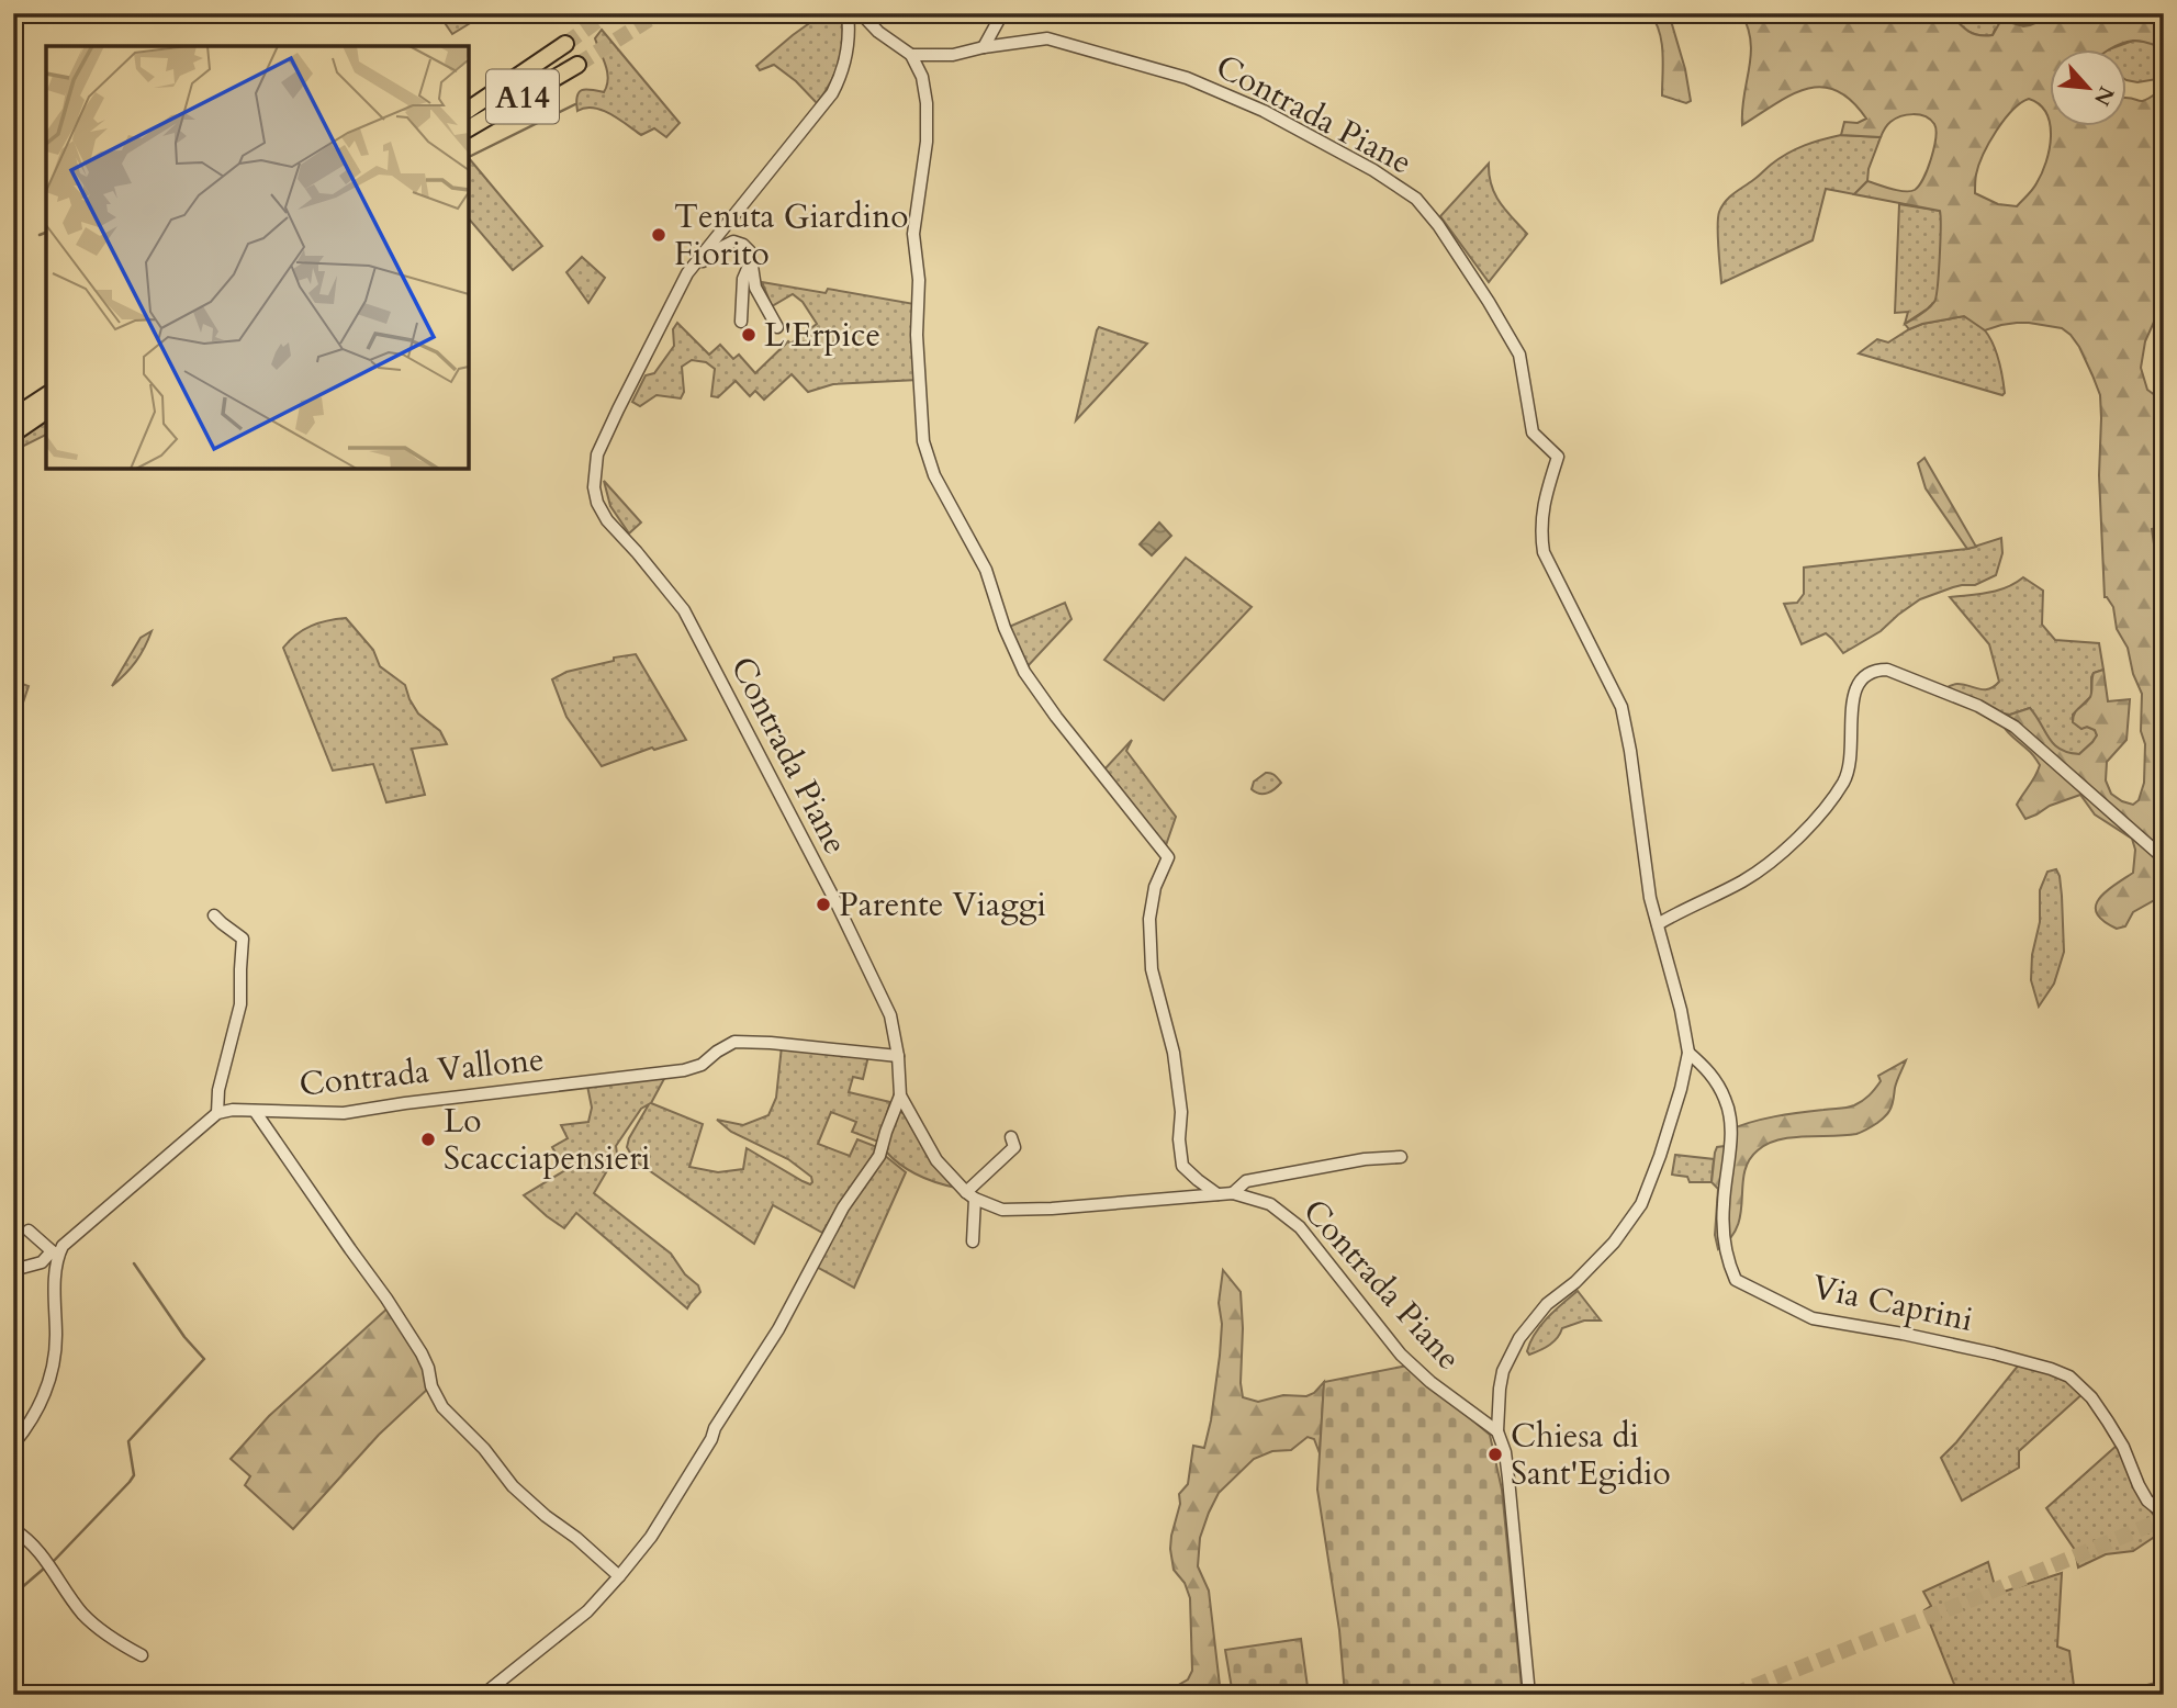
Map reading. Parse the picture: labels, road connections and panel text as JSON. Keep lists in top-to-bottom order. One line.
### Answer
{"streets":{"highway":["A14"],"street":["Contrada Piane","Contrada Vallone","Via Caprini"]},"crossings":[["Contrada Piane","Contrada Vallone"],["Contrada Piane","Via Caprini"]],"places":["Tenuta Giardino Fiorito","L'Erpice","Parente Viaggi","Lo Scacciapensieri","Chiesa di Sant'Egidio"],"north":"bottom right"}
